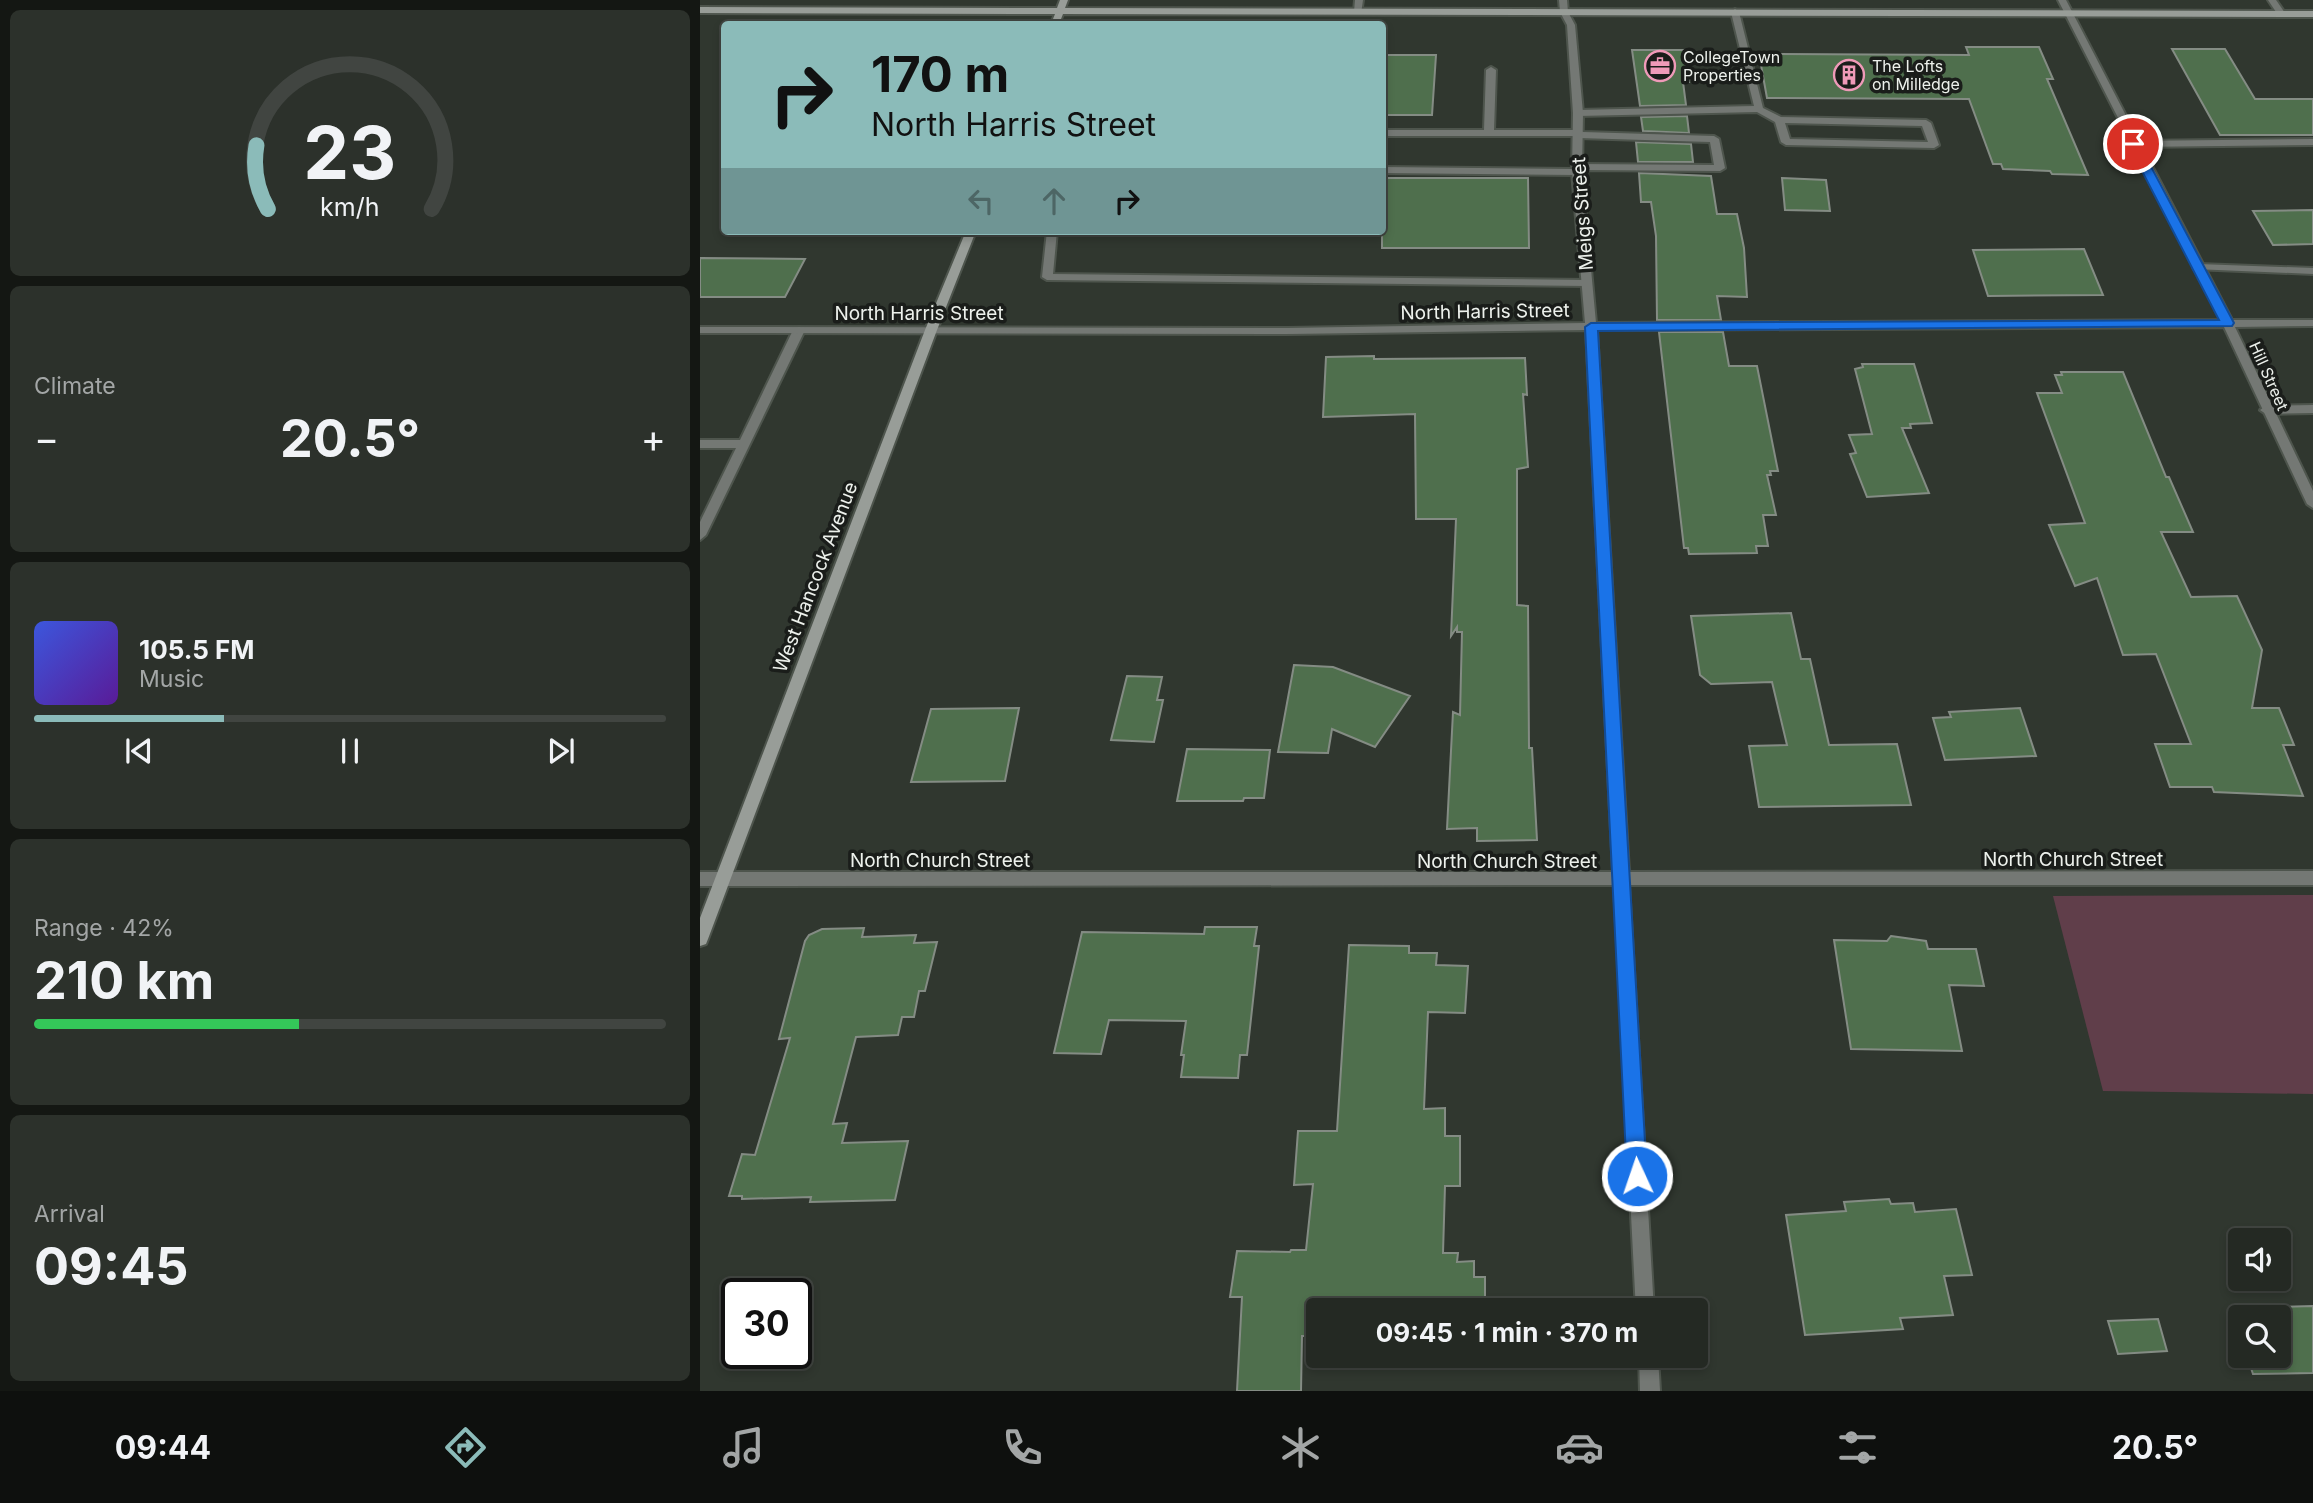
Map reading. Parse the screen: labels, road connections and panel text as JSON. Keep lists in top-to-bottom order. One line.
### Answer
{"streets":{"main road":["West Hancock Avenue"],"street":["Meigs Street","North Harris Street","Hill Street","North Church Street"]},"crossings":[["Meigs Street","North Harris Street"],["Meigs Street","North Church Street"],["North Harris Street","Hill Street"],["North Harris Street","West Hancock Avenue"],["West Hancock Avenue","North Church Street"]],"places":{"office":["CollegeTown Properties"],"building":["The Lofts on Milledge"]},"page":{"turn":["170 m","North Harris Street"],"tile":["Climate",["Range · 42%","210 km"],["Arrival","09:45"]],"heat":["−","20.5°","+"],"song":["105.5 FM","Music"],"limit":"30","trip":"09:45 · 1 min · 370 m","tabs":["09:44","20.5°"],"gauge":["23","km/h"]}}
